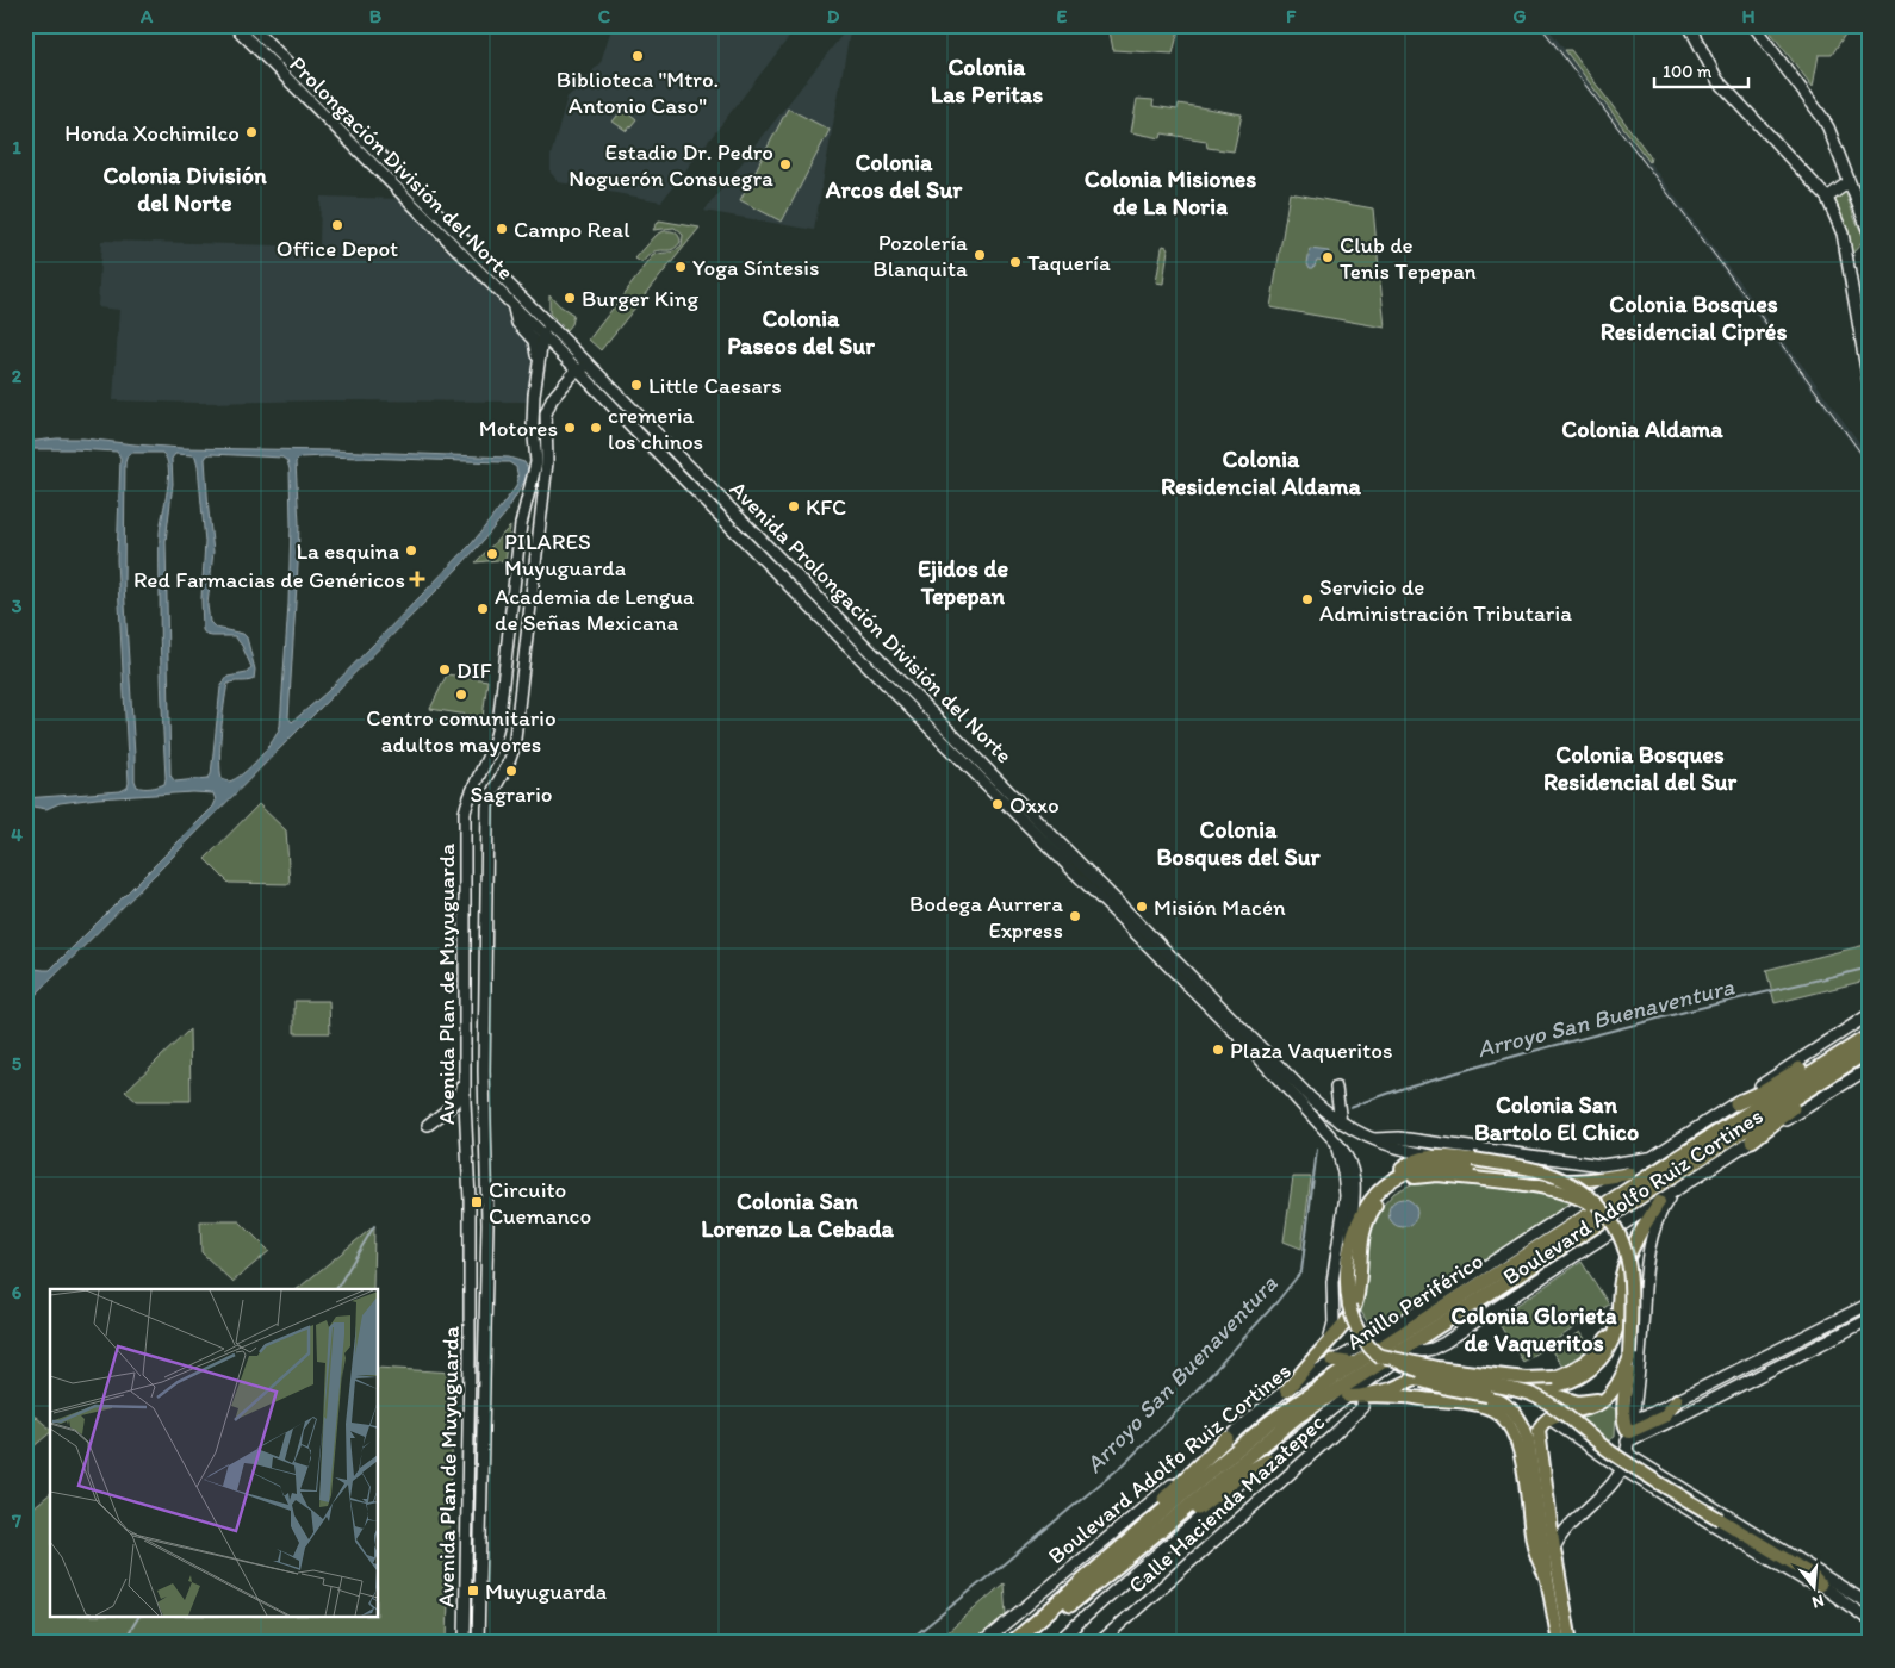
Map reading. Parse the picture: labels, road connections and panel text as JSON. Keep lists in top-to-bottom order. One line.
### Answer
{"streets":{"highway":["Anillo Periférico"],"main road":["Prolongación División del Norte","Avenida Prolongación División del Norte","Avenida Plan de Muyuguarda","Boulevard Adolfo Ruiz Cortines","Calle Hacienda Mazatepec"]},"crossings":[["Prolongación División del Norte","Avenida Prolongación División del Norte"],["Prolongación División del Norte","Avenida Plan de Muyuguarda"],["Avenida Prolongación División del Norte","Avenida Plan de Muyuguarda"],["Boulevard Adolfo Ruiz Cortines","Calle Hacienda Mazatepec"]],"districts":["Colonia Las Peritas","Colonia Arcos del Sur","Colonia División del Norte","Colonia Misiones de La Noria","Colonia Bosques Residencial Ciprés","Colonia Paseos del Sur","Colonia Aldama","Colonia Residencial Aldama","Ejidos de Tepepan","Colonia Bosques Residencial del Sur","Colonia Bosques del Sur","Colonia San Bartolo El Chico","Colonia San Lorenzo La Cebada","Colonia Glorieta de Vaqueritos"],"water":["Arroyo San Buenaventura"],"places":{"other":["Biblioteca \"Mtro. Antonio Caso\"","Honda Xochimilco","Estadio Dr. Pedro Noguerón Consuegra","Office Depot","Campo Real","Pozolería Blanquita","Club de Tenis Tepepan","Taquería","Yoga Síntesis","Burger King","Little Caesars","Motores","cremeria los chinos","KFC","La esquina","PILARES Muyuguarda","Servicio de Administración Tributaria","Academia de Lengua de Señas Mexicana","DIF","Centro comunitario adultos mayores","Sagrario","Oxxo","Misión Macén","Bodega Aurrera Express","Plaza Vaqueritos"],"health":["Red Farmacias de Genéricos"],"transit":["Circuito Cuemanco","Muyuguarda"]},"scale_bar":"100 m","north":"bottom","grid":{"columns":["A","B","C","D","E","F","G","H"],"rows":["1","2","3","4","5","6","7"]}}
